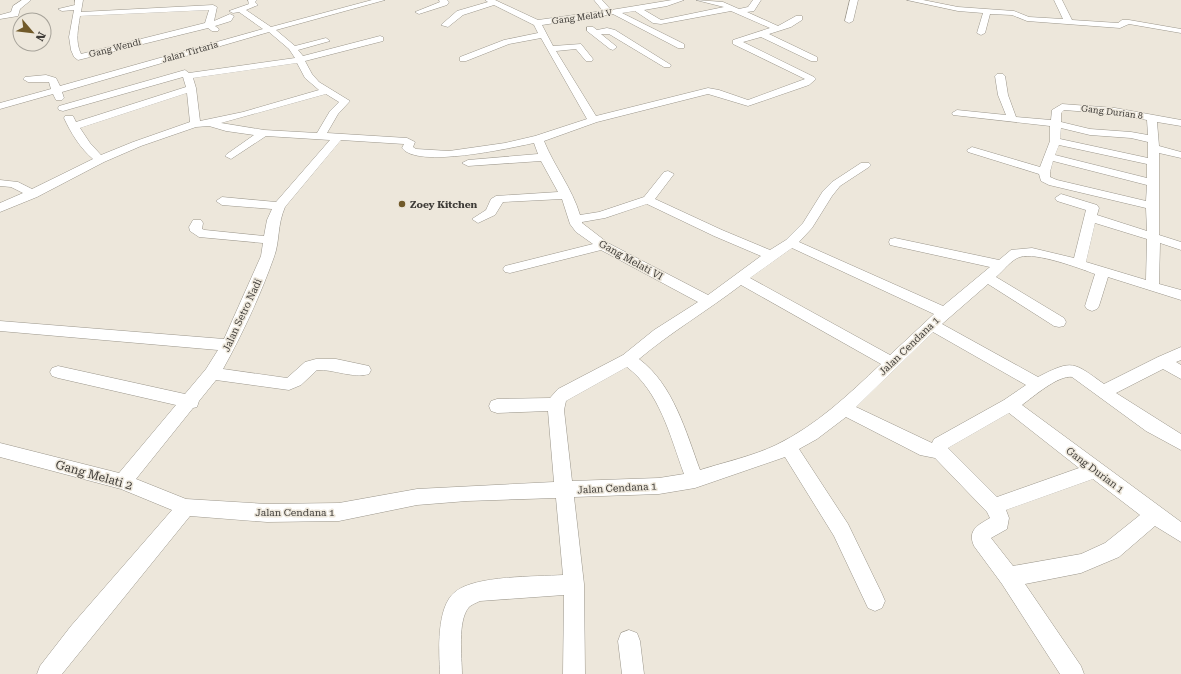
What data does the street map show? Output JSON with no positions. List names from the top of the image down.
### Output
{
  "streets": {
    "street": [
      "Gang Melati V",
      "Gang Wendi",
      "Jalan Tirtaria",
      "Gang Durian 8",
      "Gang Melati VI",
      "Jalan Setro Nadi",
      "Jalan Cendana 1",
      "Gang Durian 1",
      "Gang Melati 2"
    ]
  },
  "crossings": [
    ["Jalan Setro Nadi", "Gang Melati 2"],
    ["Jalan Cendana 1", "Gang Melati 2"]
  ],
  "places": ["Zoey Kitchen"],
  "north": "bottom right"
}
